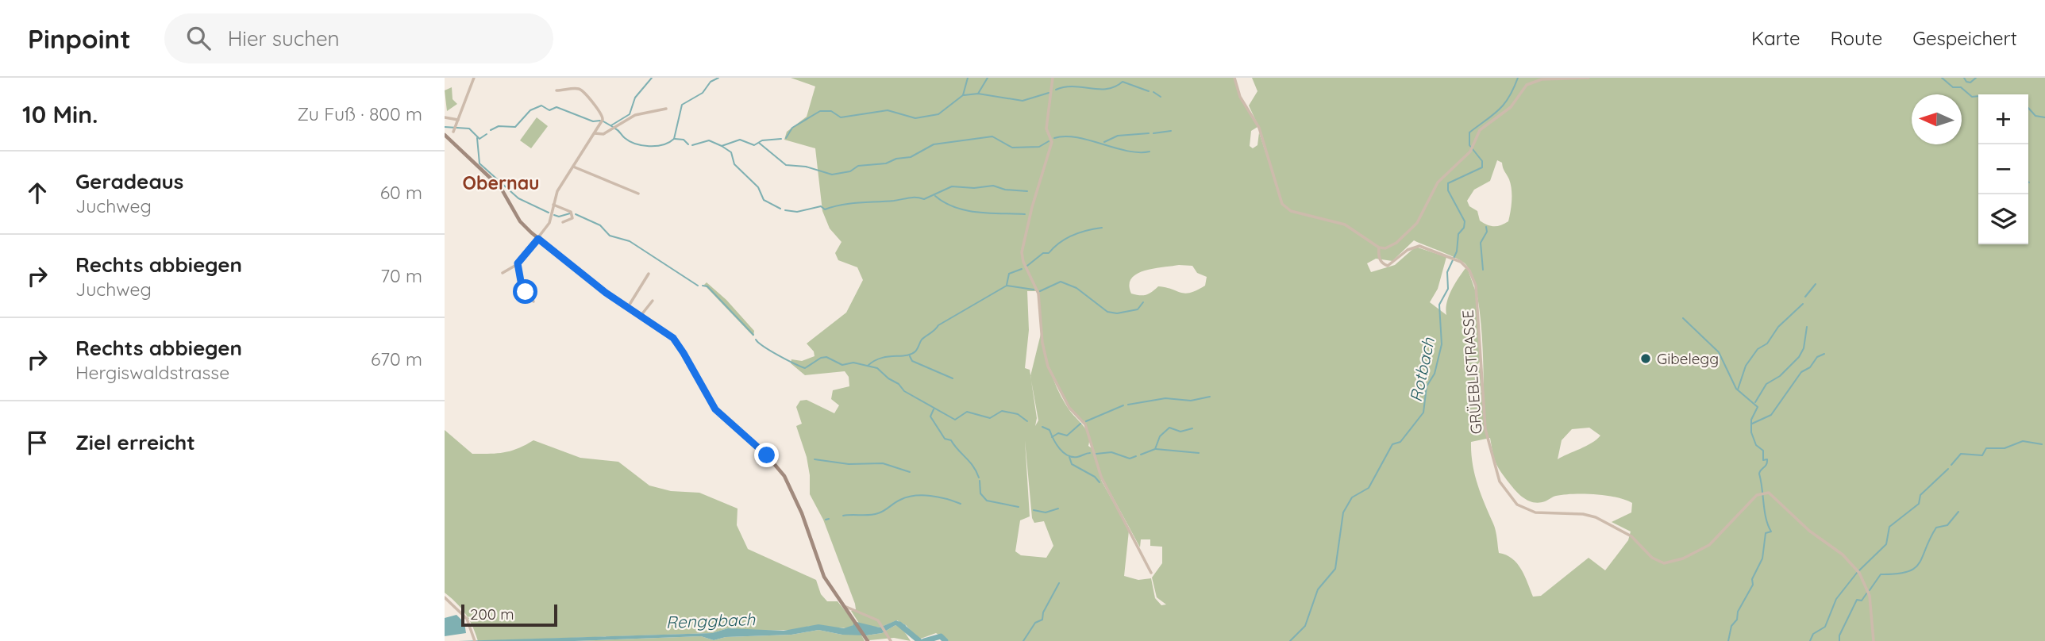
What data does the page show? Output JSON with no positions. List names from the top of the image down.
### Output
{
  "streets": {
    "street": ["GRÜEBLISTRASSE"]
  },
  "districts": ["Obernau"],
  "water": ["Rotbach", "Renggbach"],
  "places": ["Gibelegg"],
  "scale_bar": "200 m",
  "north": "left",
  "page": {
    "header": "Pinpoint",
    "search": "Hier suchen",
    "nav": ["Karte", "Route", "Gespeichert"],
    "heading": ["10 Min.", "Zu Fuß · 800 m"],
    "map_buttons": ["+", "−"],
    "list": [
      ["Geradeaus", "Juchweg", "60 m"],
      ["Rechts abbiegen", "Juchweg", "70 m"],
      ["Rechts abbiegen", "Hergiswaldstrasse", "670 m"],
      "Ziel erreicht"
    ],
    "scale": "200 m"
  }
}
